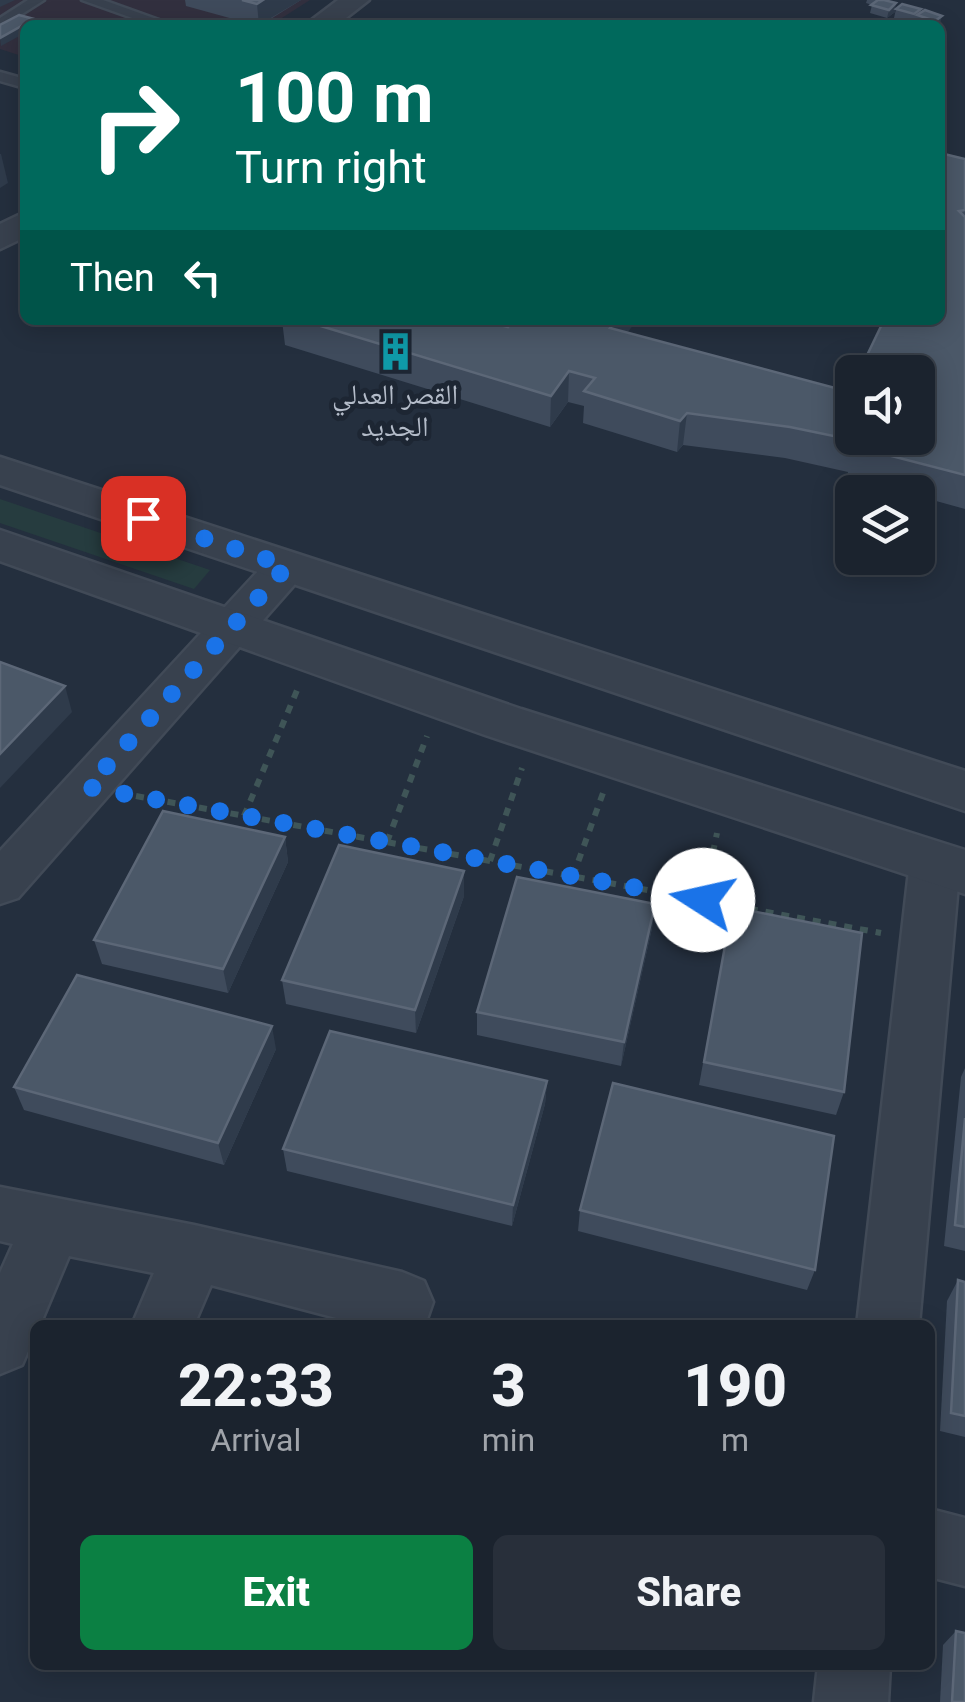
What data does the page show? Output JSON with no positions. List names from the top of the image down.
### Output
{
  "places": {
    "building": ["القصر العدلي الجديد"]
  },
  "page": {
    "turn": ["100 m", "Turn right"],
    "then": "Then",
    "eta": [
      "22:33",
      "Arrival",
      "3",
      "min",
      "190",
      "m"
    ],
    "buttons": ["Exit", "Share"]
  }
}
